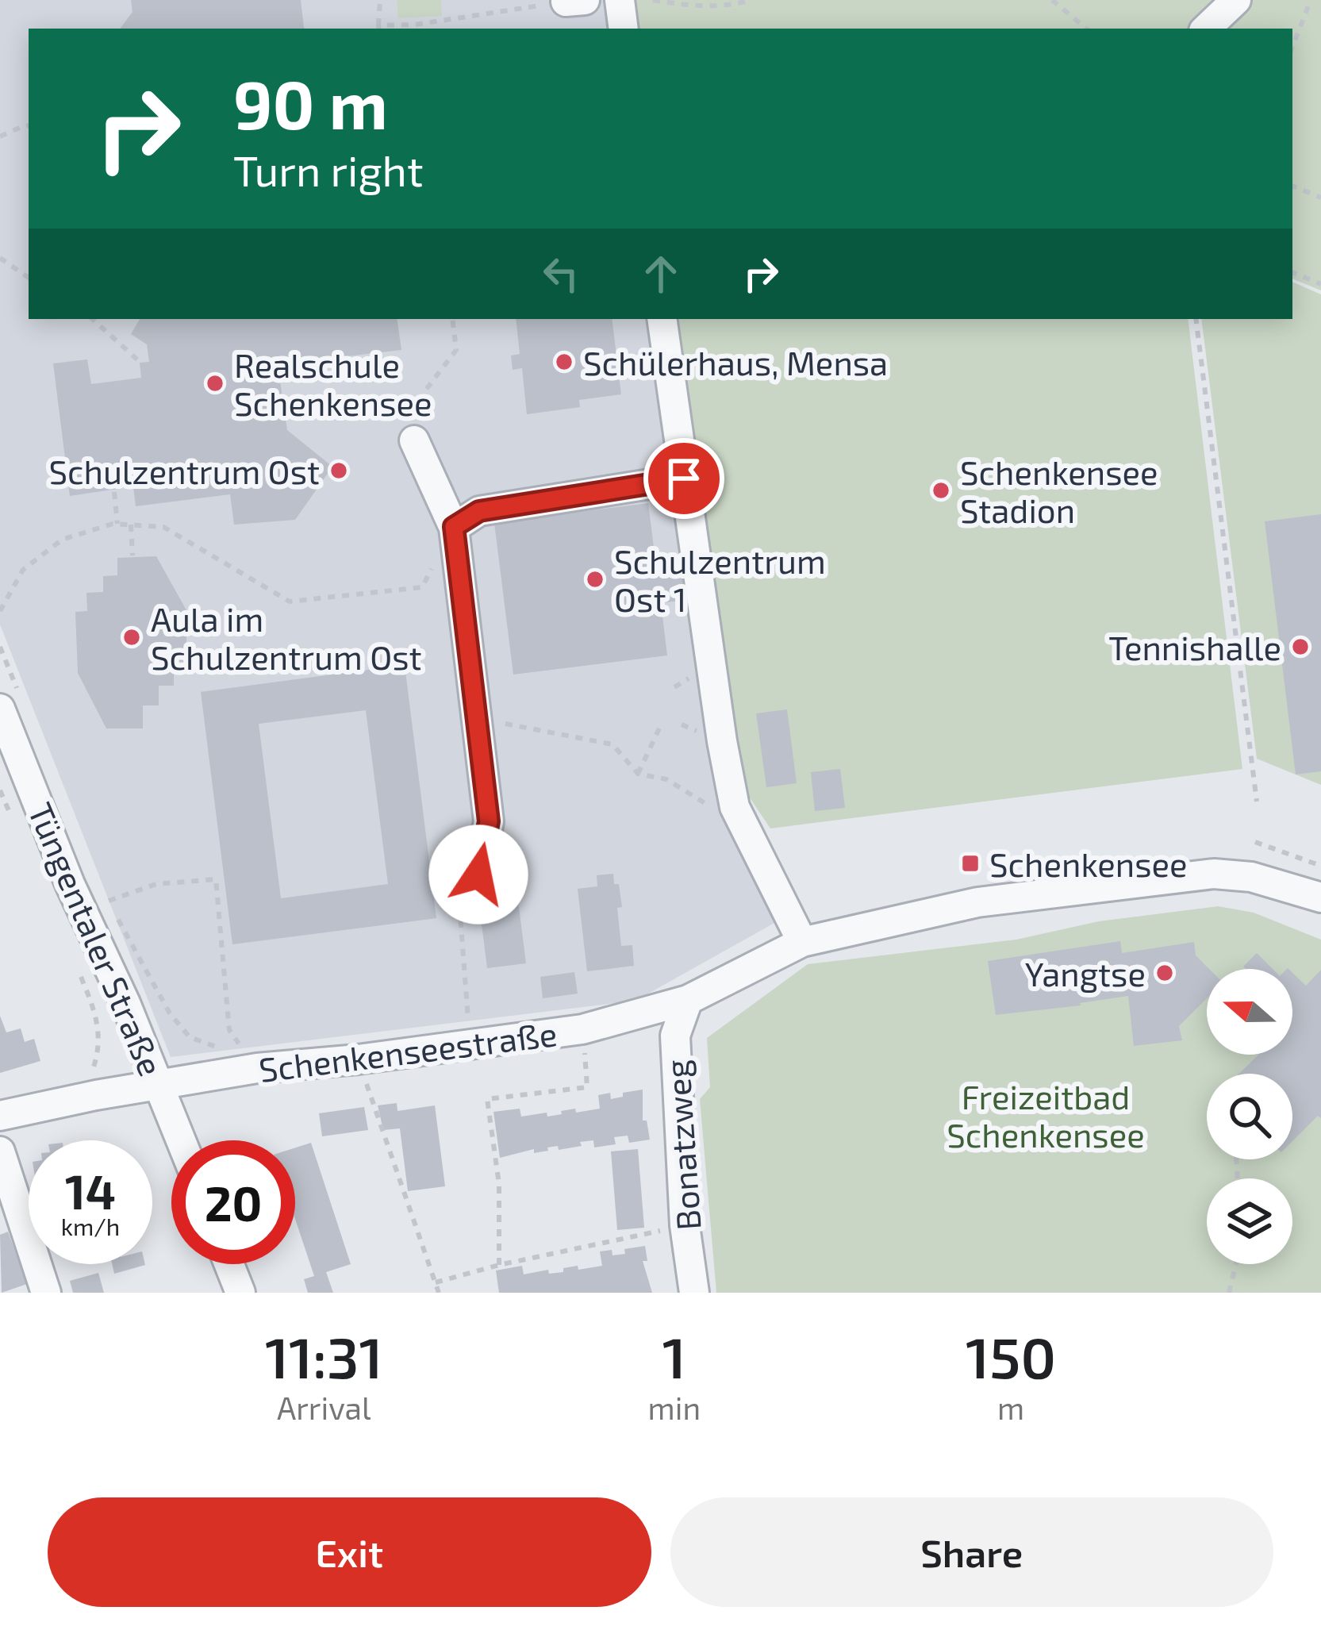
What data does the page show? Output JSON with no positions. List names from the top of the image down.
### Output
{
  "streets": {
    "street": ["Tüngentaler Straße", "Schenkenseestraße", "Bonatzweg"]
  },
  "crossings": [
    ["Tüngentaler Straße", "Schenkenseestraße"],
    ["Schenkenseestraße", "Bonatzweg"]
  ],
  "parks": ["Freizeitbad Schenkensee"],
  "places": {
    "other": [
      "Schülerhaus, Mensa",
      "Realschule Schenkensee",
      "Schulzentrum Ost",
      "Schenkensee Stadion",
      "Schulzentrum Ost 1",
      "Aula im Schulzentrum Ost",
      "Tennishalle",
      "Yangtse"
    ],
    "transit": ["Schenkensee"]
  },
  "north": "left",
  "page": {
    "turn": ["90 m", "Turn right"],
    "speed": "14 km/h",
    "limit": "20",
    "eta": [
      "11:31",
      "Arrival",
      "1",
      "min",
      "150",
      "m"
    ],
    "buttons": ["Exit", "Share"]
  }
}
